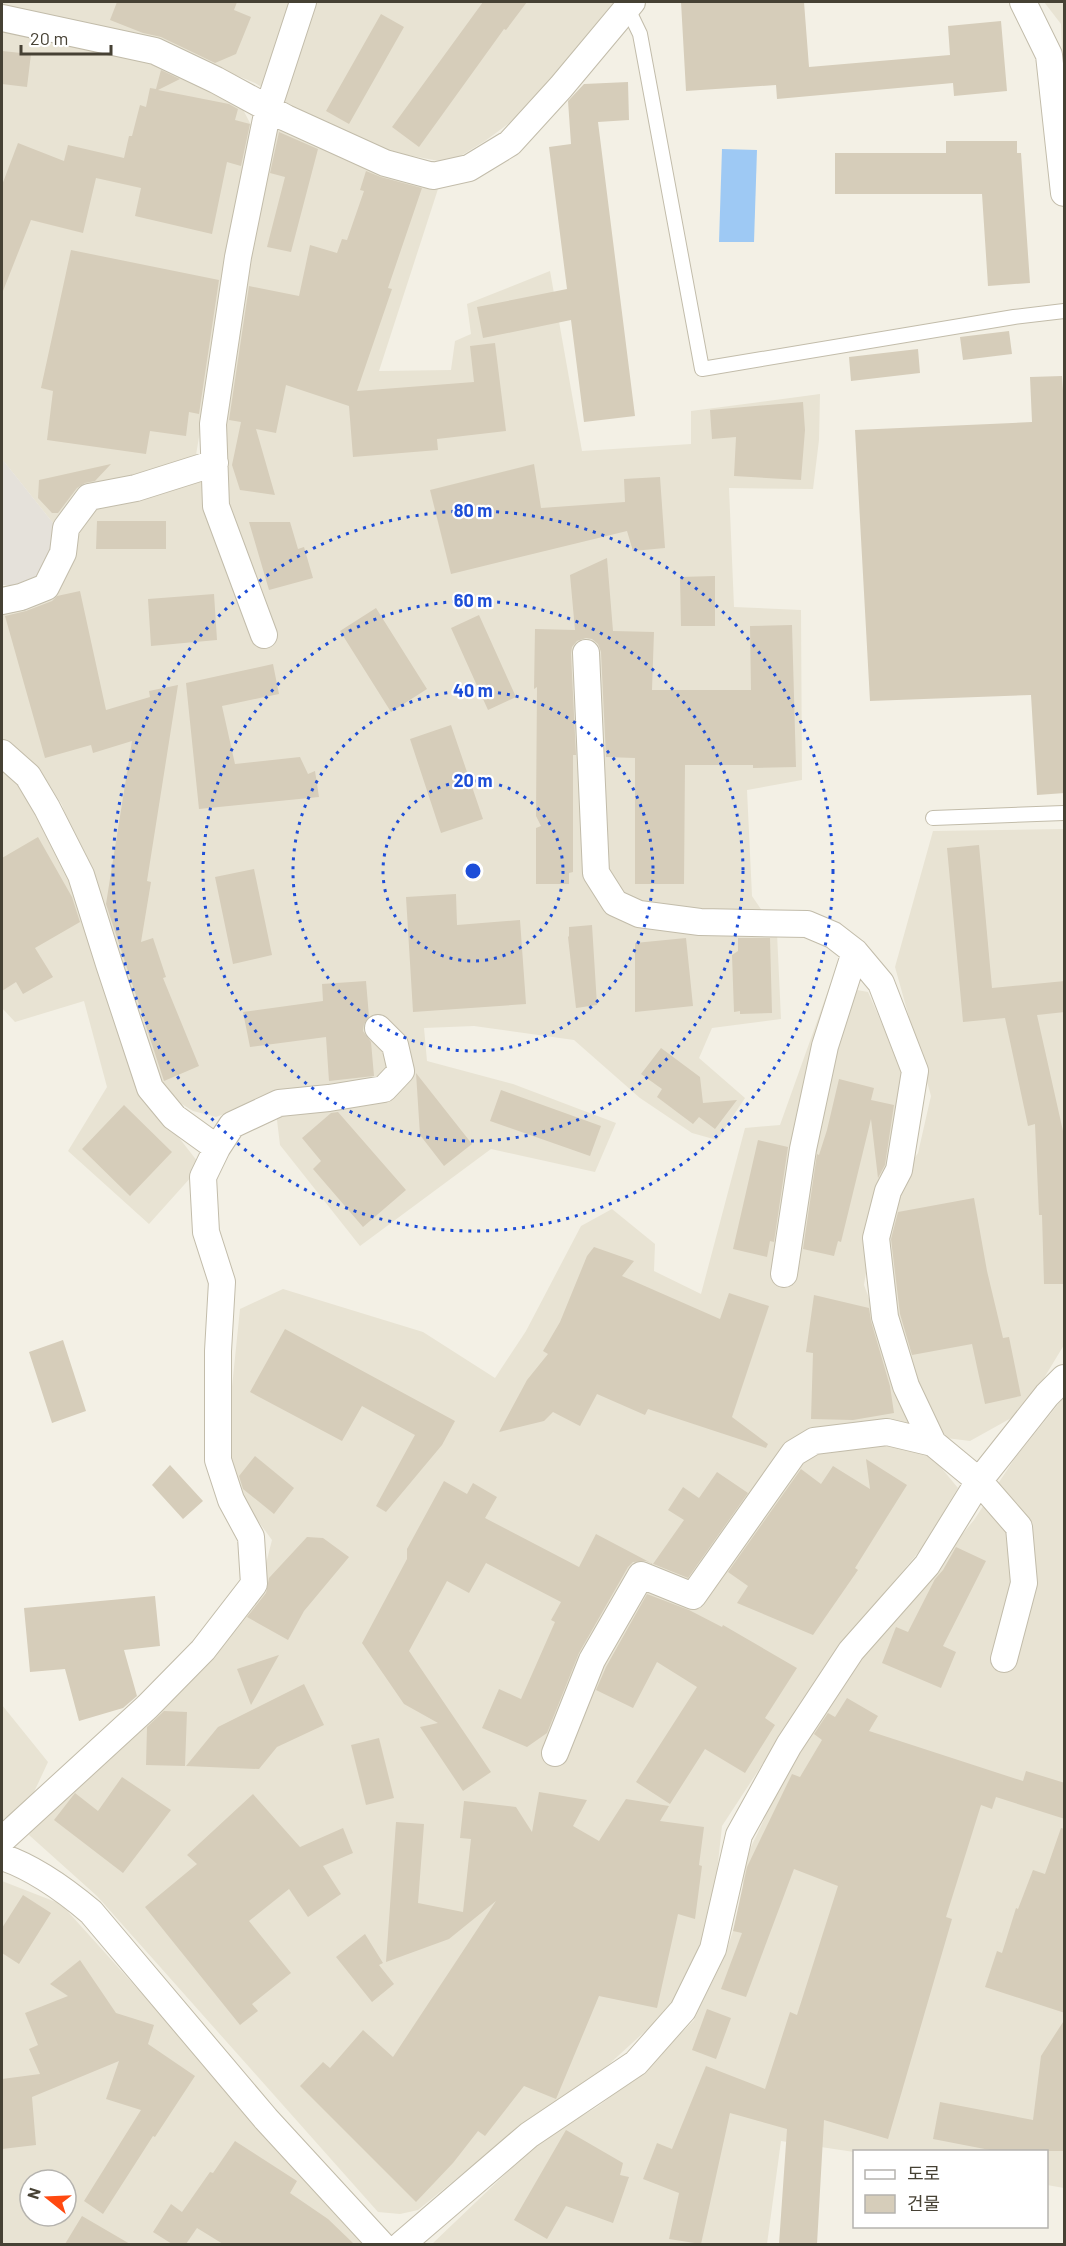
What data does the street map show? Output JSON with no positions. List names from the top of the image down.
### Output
{
  "legend": ["도로", "건물"],
  "scale_bar": "20 m",
  "north": "left",
  "rings": [
    "80 m",
    "60 m",
    "40 m",
    "20 m"
  ]
}
